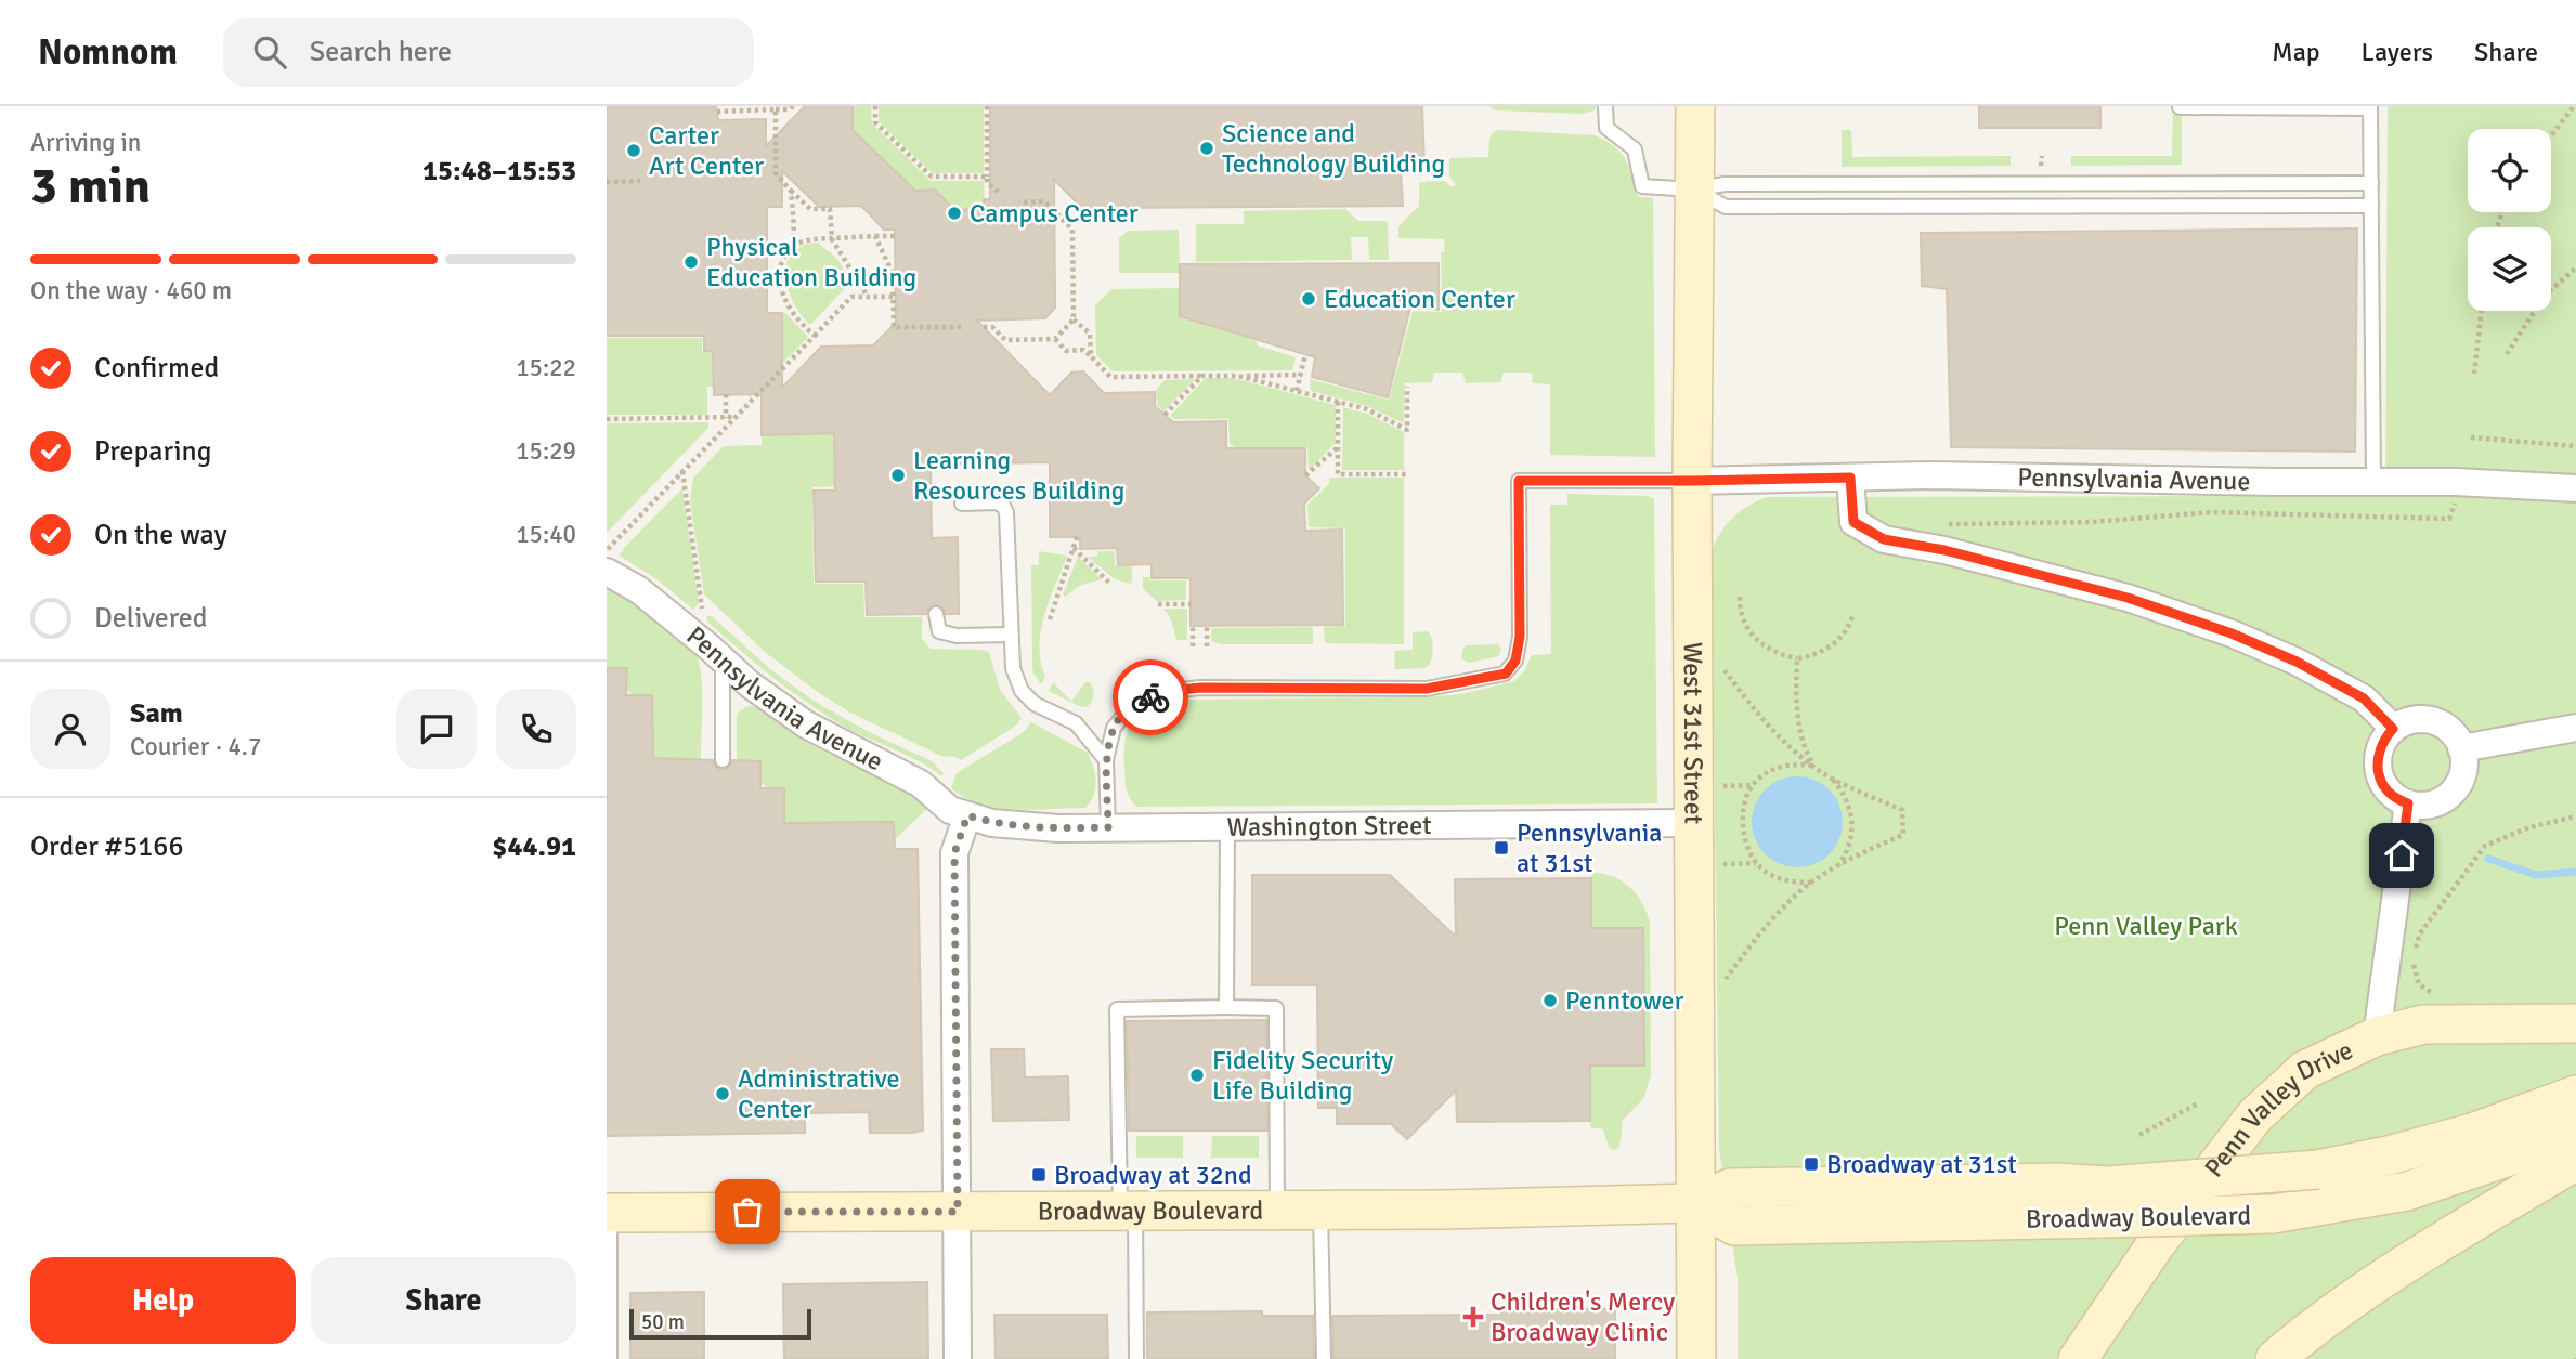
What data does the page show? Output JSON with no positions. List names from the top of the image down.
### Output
{
  "streets": {
    "main road": ["West 31st Street", "Penn Valley Drive", "Broadway Boulevard"],
    "street": ["Pennsylvania Avenue", "Washington Street"]
  },
  "crossings": [
    ["Pennsylvania Avenue", "West 31st Street"],
    ["Pennsylvania Avenue", "Washington Street"],
    ["West 31st Street", "Washington Street"],
    ["West 31st Street", "Broadway Boulevard"]
  ],
  "parks": ["Penn Valley Park"],
  "places": {
    "other": [
      "Science and Technology Building",
      "Carter Art Center",
      "Campus Center",
      "Physical Education Building",
      "Education Center",
      "Learning Resources Building",
      "Penntower",
      "Fidelity Security Life Building",
      "Administrative Center"
    ],
    "transit": ["Pennsylvania at 31st", "Broadway at 31st", "Broadway at 32nd"],
    "health": ["Children's Mercy Broadway Clinic"]
  },
  "scale_bar": "50 m",
  "page": {
    "header": "Nomnom",
    "search": "Search here",
    "nav": ["Map", "Layers", "Share"],
    "heading": ["3 min", "Arriving in", "15:48–15:53"],
    "panel": [
      "Sam",
      "Courier · 4.7",
      "Order #5166",
      "$44.91"
    ],
    "bar": "On the way · 460 m",
    "list": [
      ["Confirmed", "15:22"],
      ["Preparing", "15:29"],
      ["On the way", "15:40"],
      "Delivered"
    ],
    "buttons": ["Help", "Share"],
    "scale": "50 m"
  }
}
